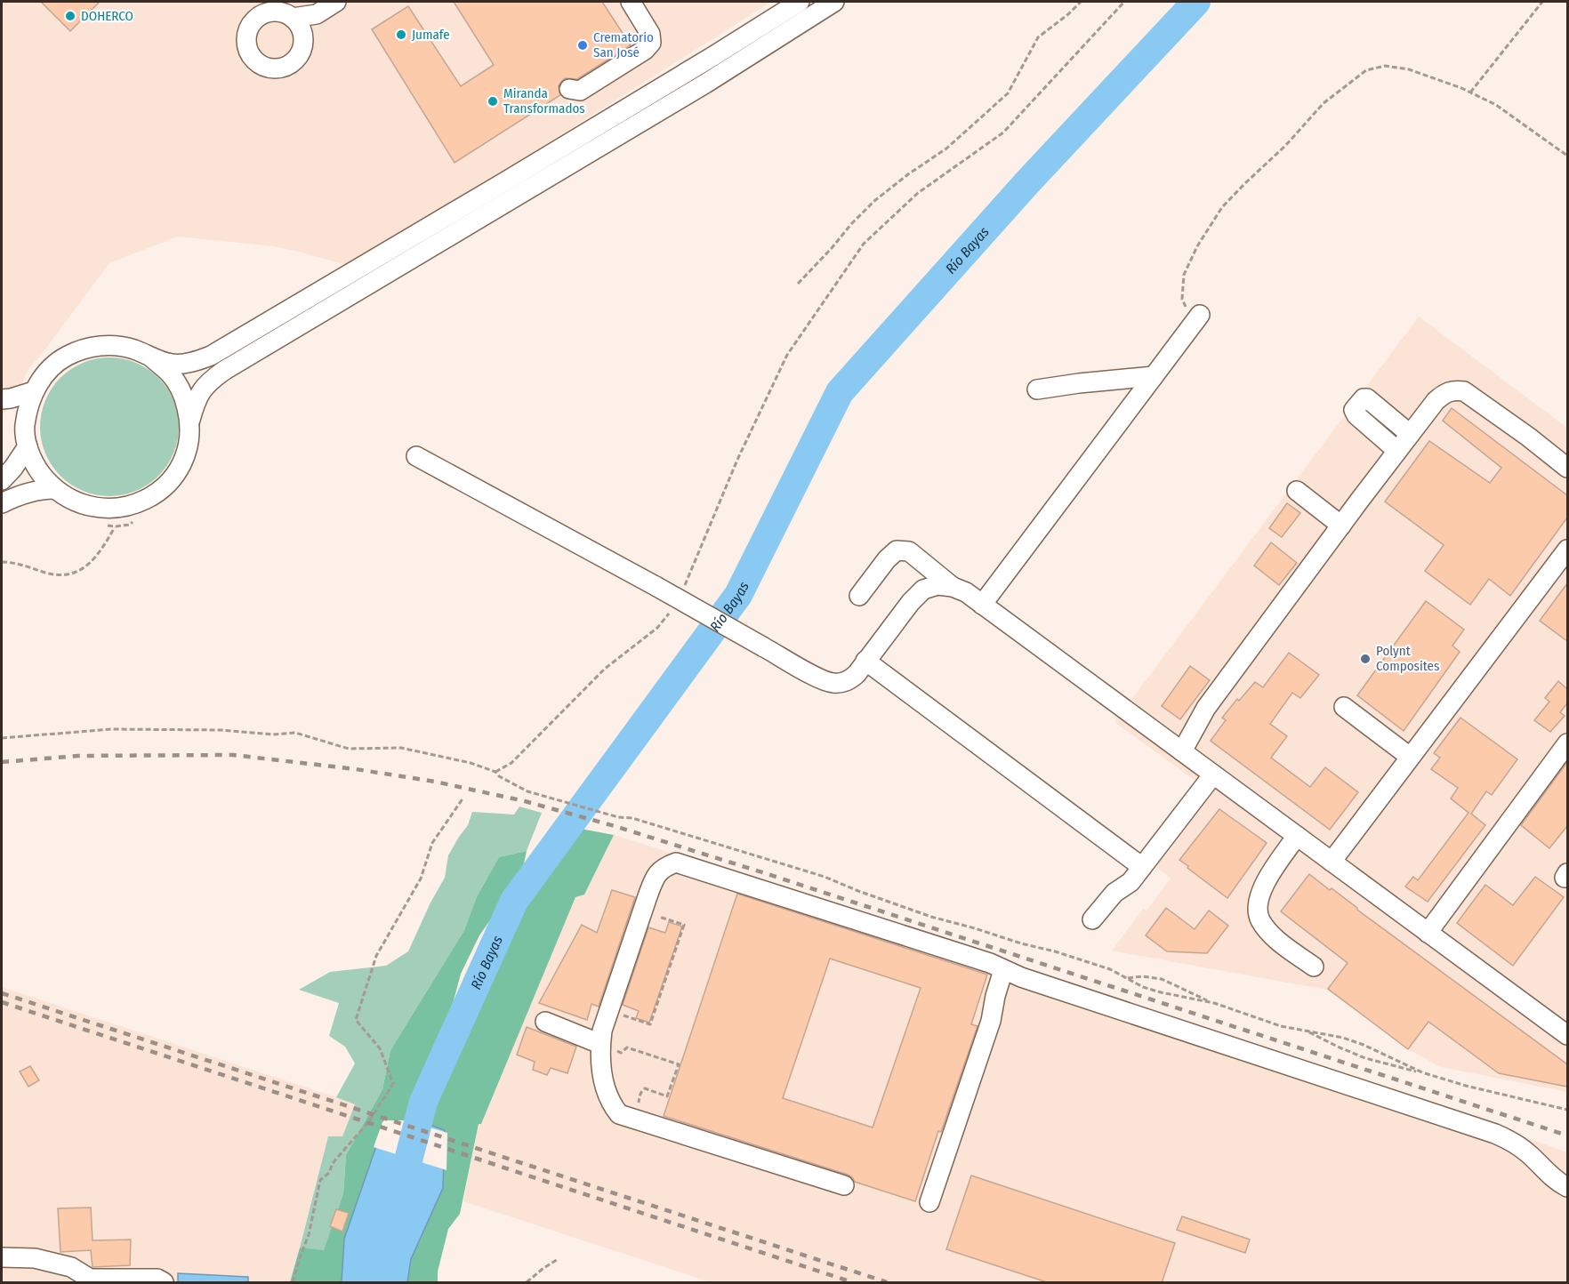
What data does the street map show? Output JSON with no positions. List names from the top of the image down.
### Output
{
  "water": ["Río Bayas"],
  "places": [
    "DOHERCO",
    "Jumafe",
    "Crematorio San José",
    "Miranda Transformados",
    "Polynt Composites"
  ]
}
